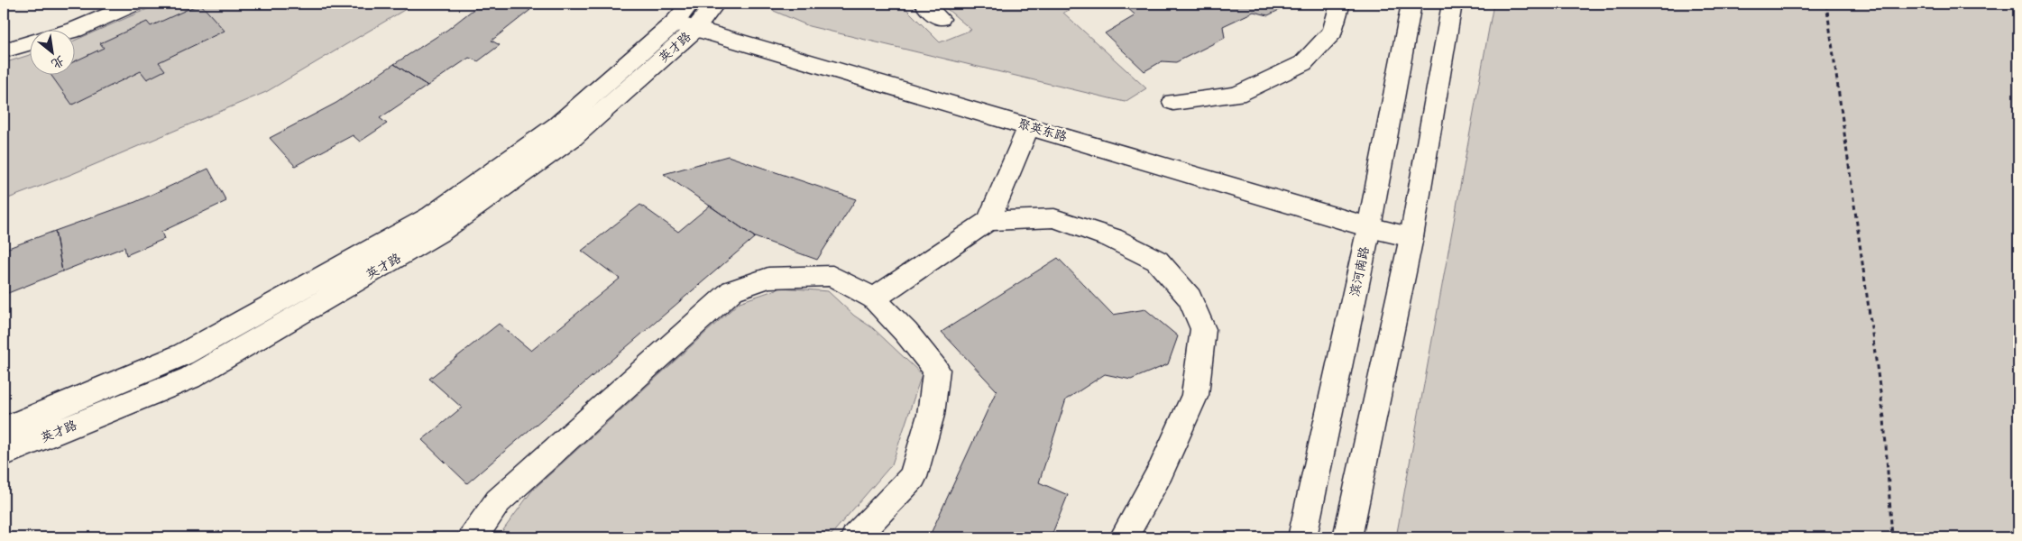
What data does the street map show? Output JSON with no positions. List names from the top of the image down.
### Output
{
  "streets": {
    "main road": ["英才路", "聚英东路", "滨河南路"]
  },
  "crossings": [
    ["英才路", "聚英东路"],
    ["聚英东路", "滨河南路"]
  ],
  "north": "bottom right"
}
